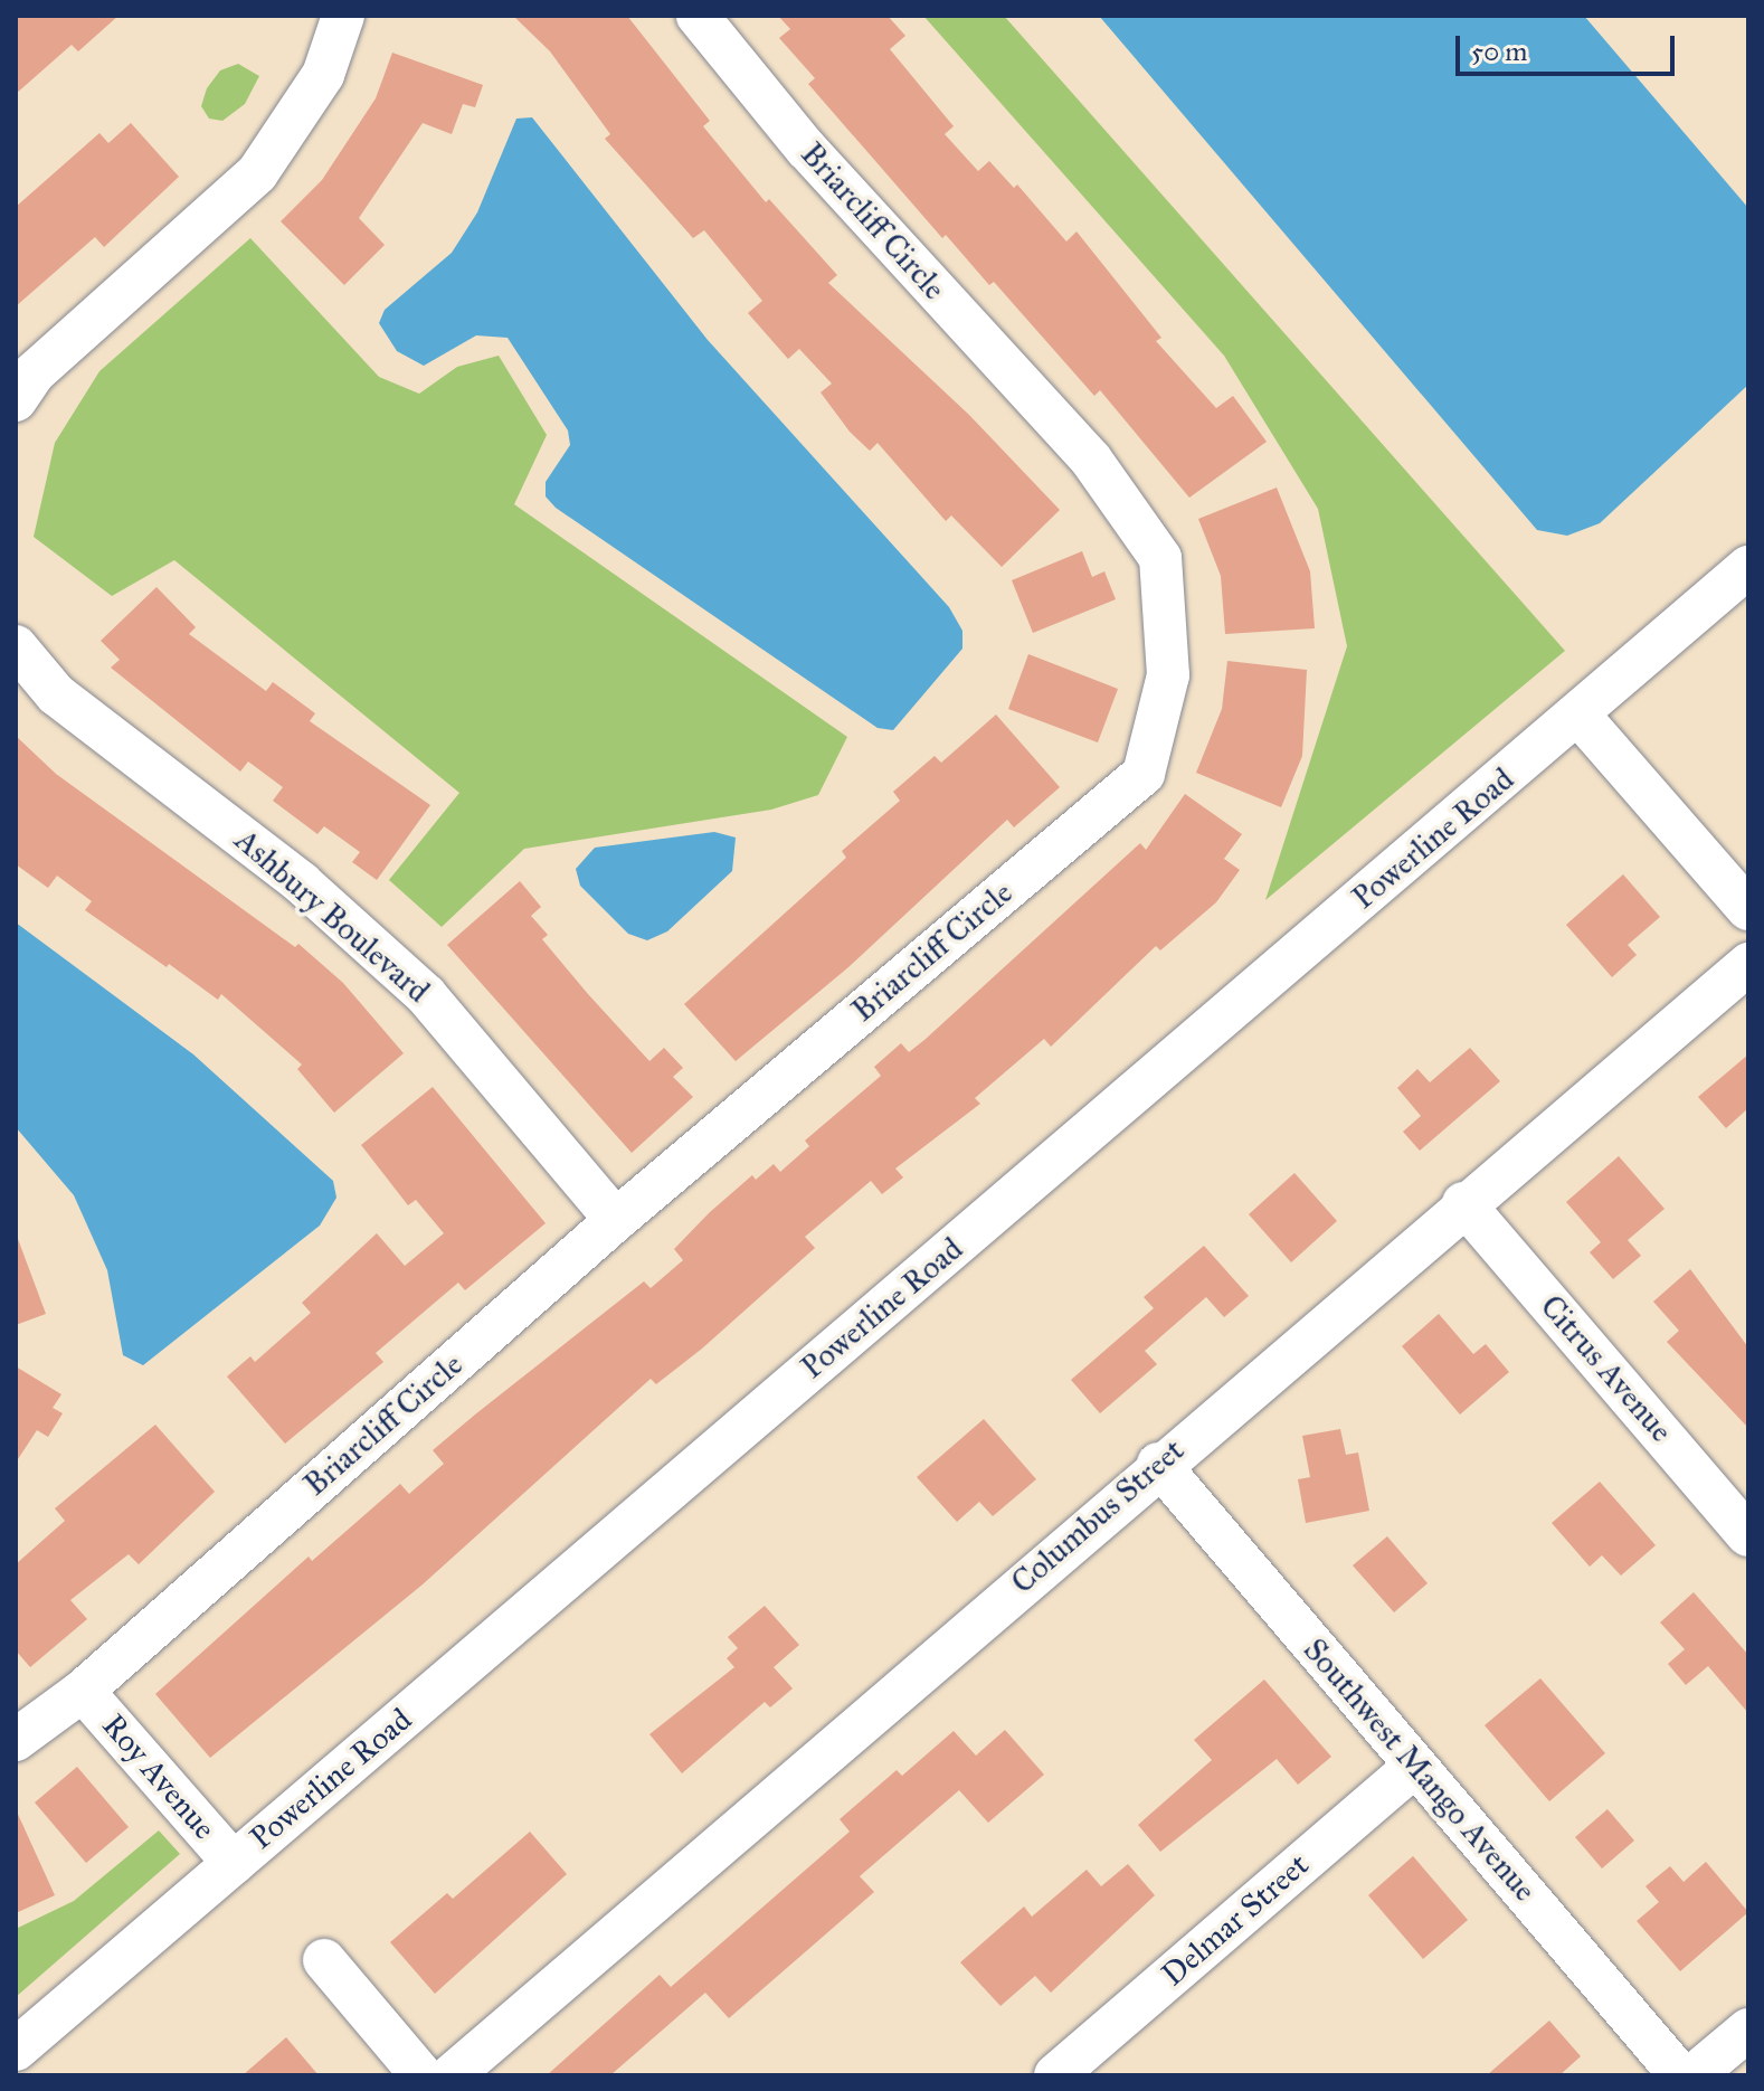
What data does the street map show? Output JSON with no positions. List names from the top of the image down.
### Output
{
  "streets": {
    "street": [
      "Briarcliff Circle",
      "Powerline Road",
      "Ashbury Boulevard",
      "Citrus Avenue",
      "Columbus Street",
      "Southwest Mango Avenue",
      "Roy Avenue",
      "Delmar Street"
    ]
  },
  "crossings": [
    ["Briarcliff Circle", "Ashbury Boulevard"],
    ["Briarcliff Circle", "Roy Avenue"],
    ["Powerline Road", "Roy Avenue"],
    ["Citrus Avenue", "Columbus Street"],
    ["Columbus Street", "Southwest Mango Avenue"],
    ["Southwest Mango Avenue", "Delmar Street"]
  ],
  "scale_bar": "50 m"
}
